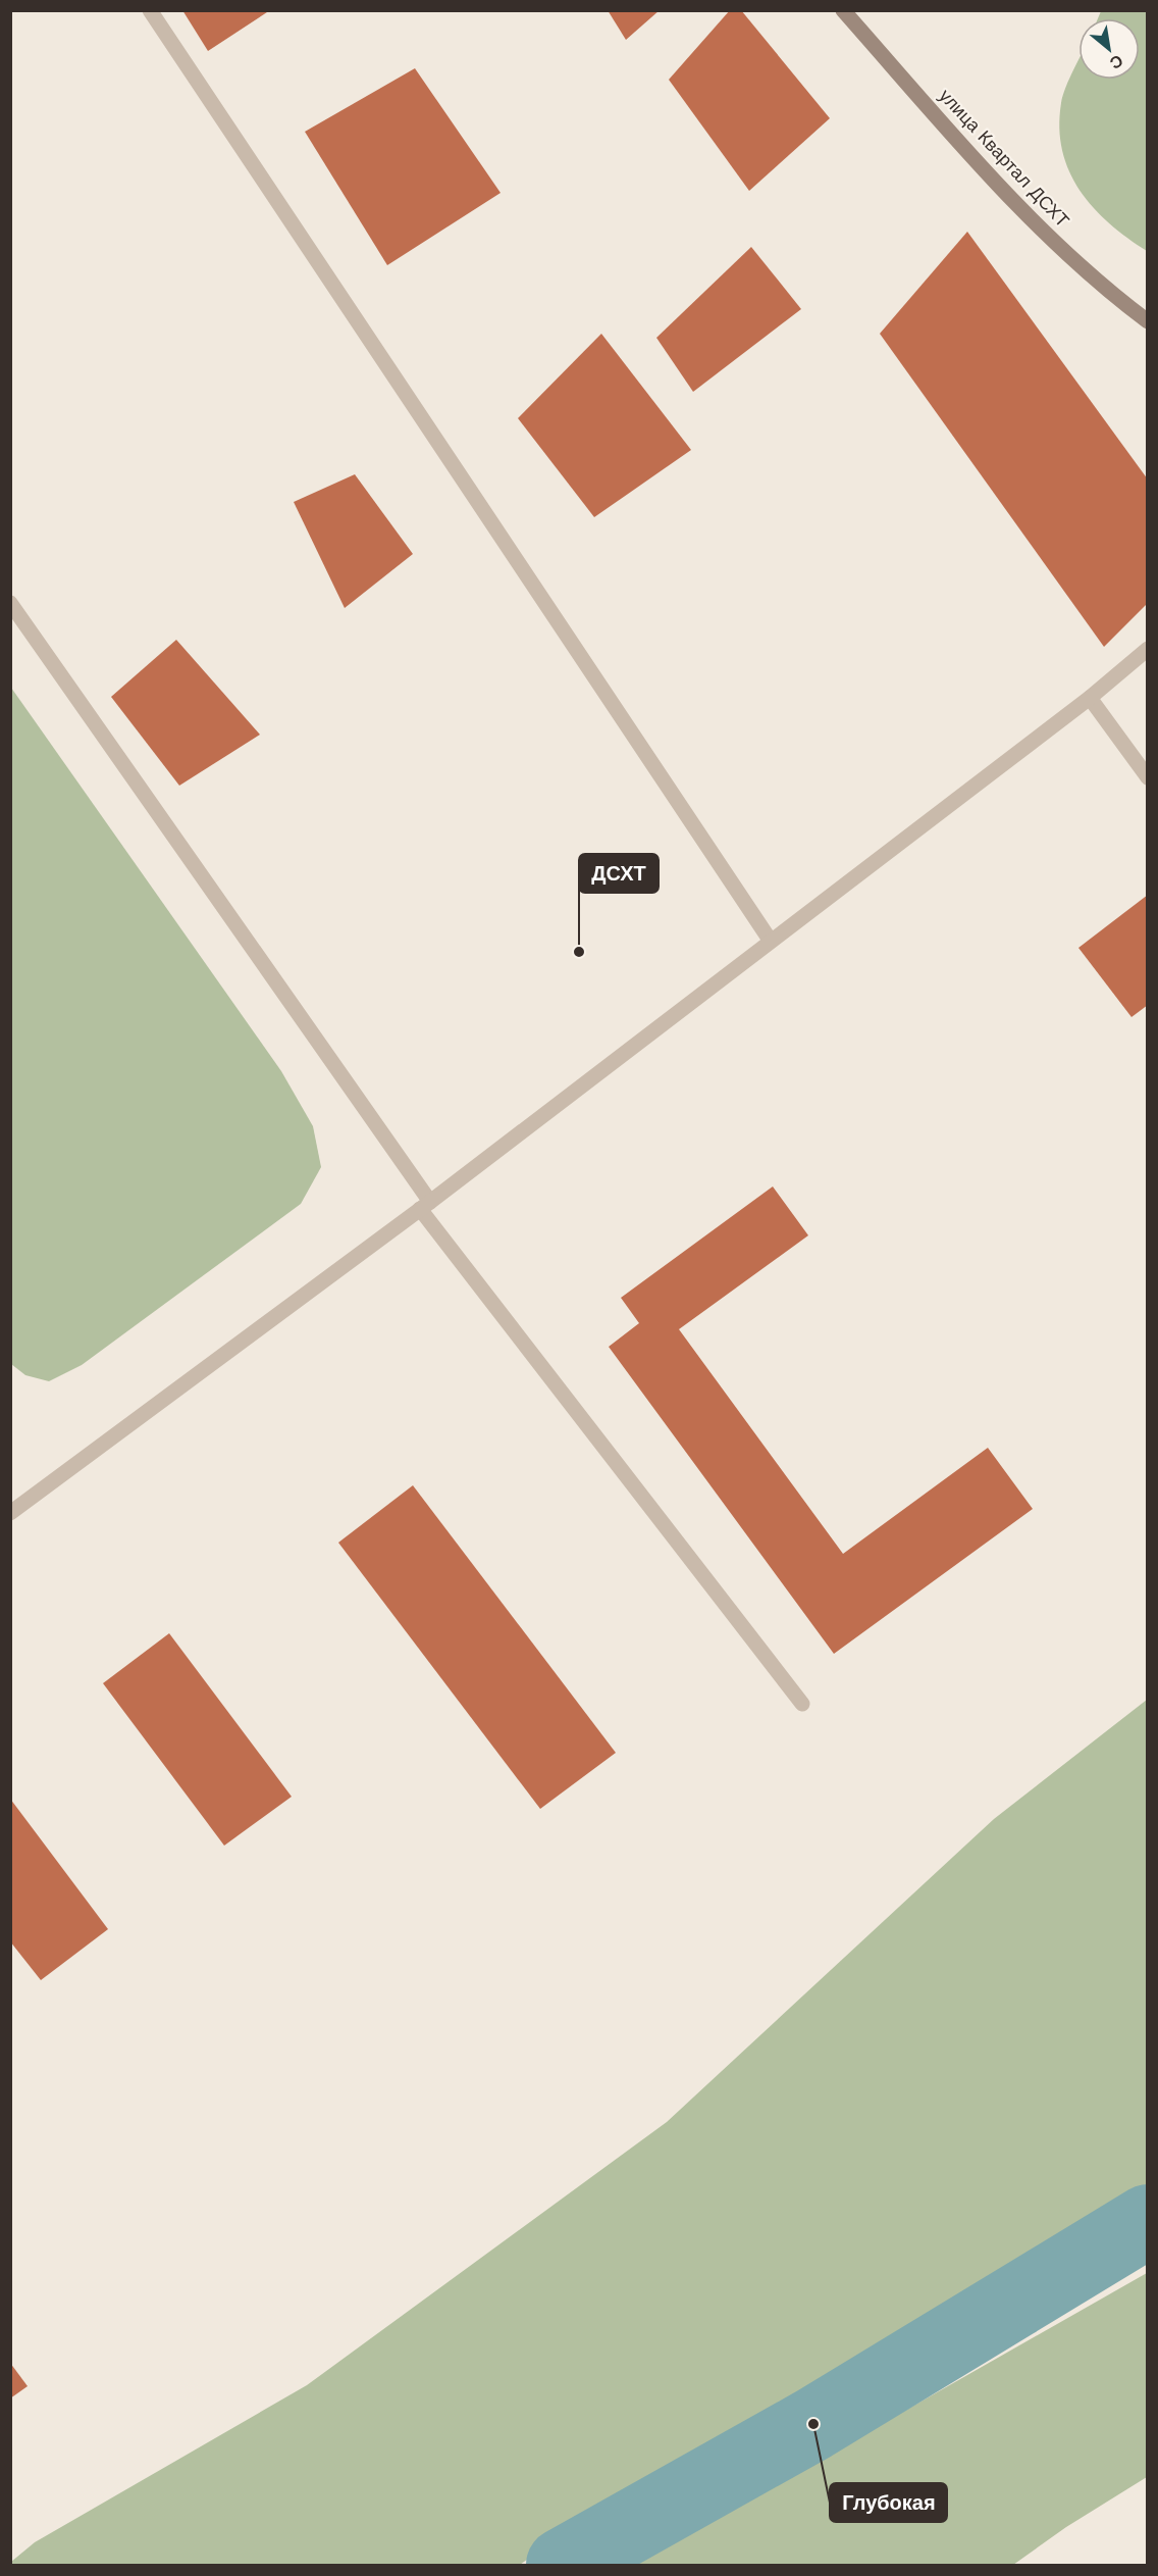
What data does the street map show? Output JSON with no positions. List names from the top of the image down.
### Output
{
  "streets": {
    "street": ["улица Квартал ДСХТ"]
  },
  "places": ["ДСХТ", "Глубокая"],
  "north": "bottom right"
}
